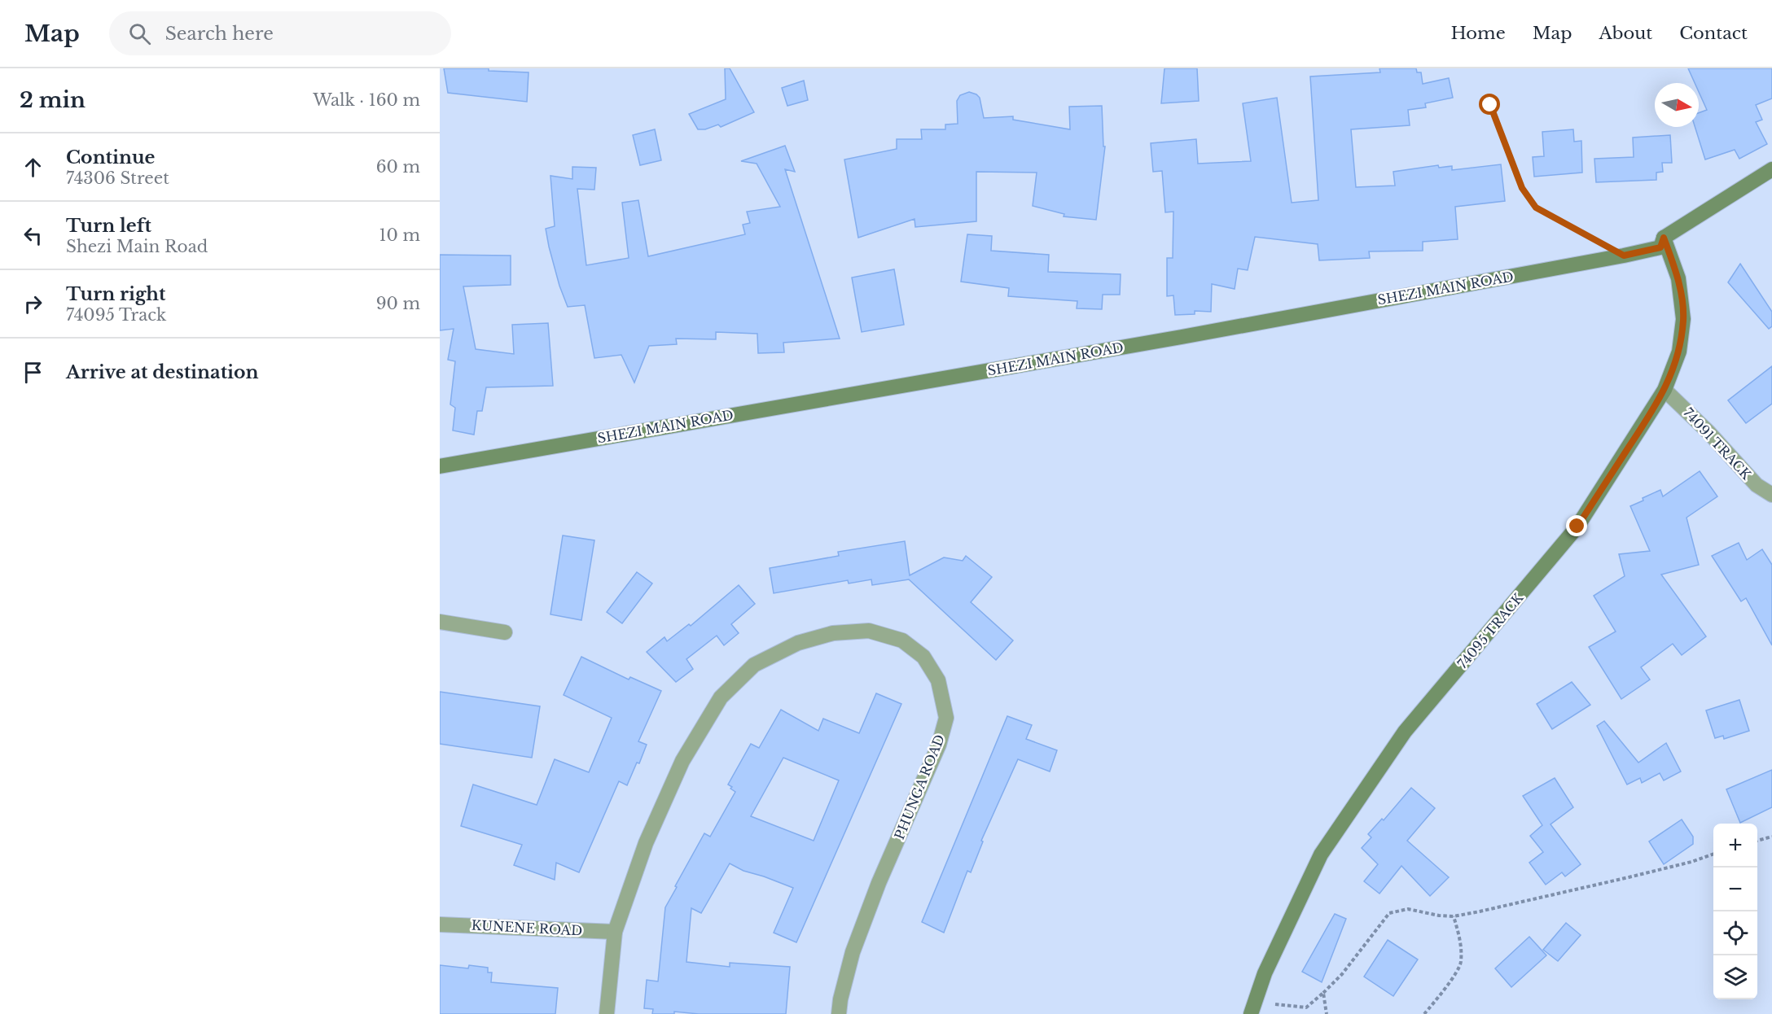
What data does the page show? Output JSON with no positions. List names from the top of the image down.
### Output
{
  "streets": {
    "street": [
      "SHEZI MAIN ROAD",
      "74091 TRACK",
      "74095 TRACK",
      "PHUNGA ROAD",
      "KUNENE ROAD"
    ]
  },
  "crossings": [
    ["SHEZI MAIN ROAD", "74095 TRACK"],
    ["74091 TRACK", "74095 TRACK"],
    ["PHUNGA ROAD", "KUNENE ROAD"]
  ],
  "north": "right",
  "page": {
    "header": "Map",
    "search": "Search here",
    "nav": [
      "Home",
      "Map",
      "About",
      "Contact"
    ],
    "heading": ["2 min", "Walk · 160 m"],
    "list": [
      ["Continue", "74306 Street", "60 m"],
      ["Turn left", "Shezi Main Road", "10 m"],
      ["Turn right", "74095 Track", "90 m"],
      "Arrive at destination"
    ],
    "map_buttons": ["+", "−"]
  }
}
